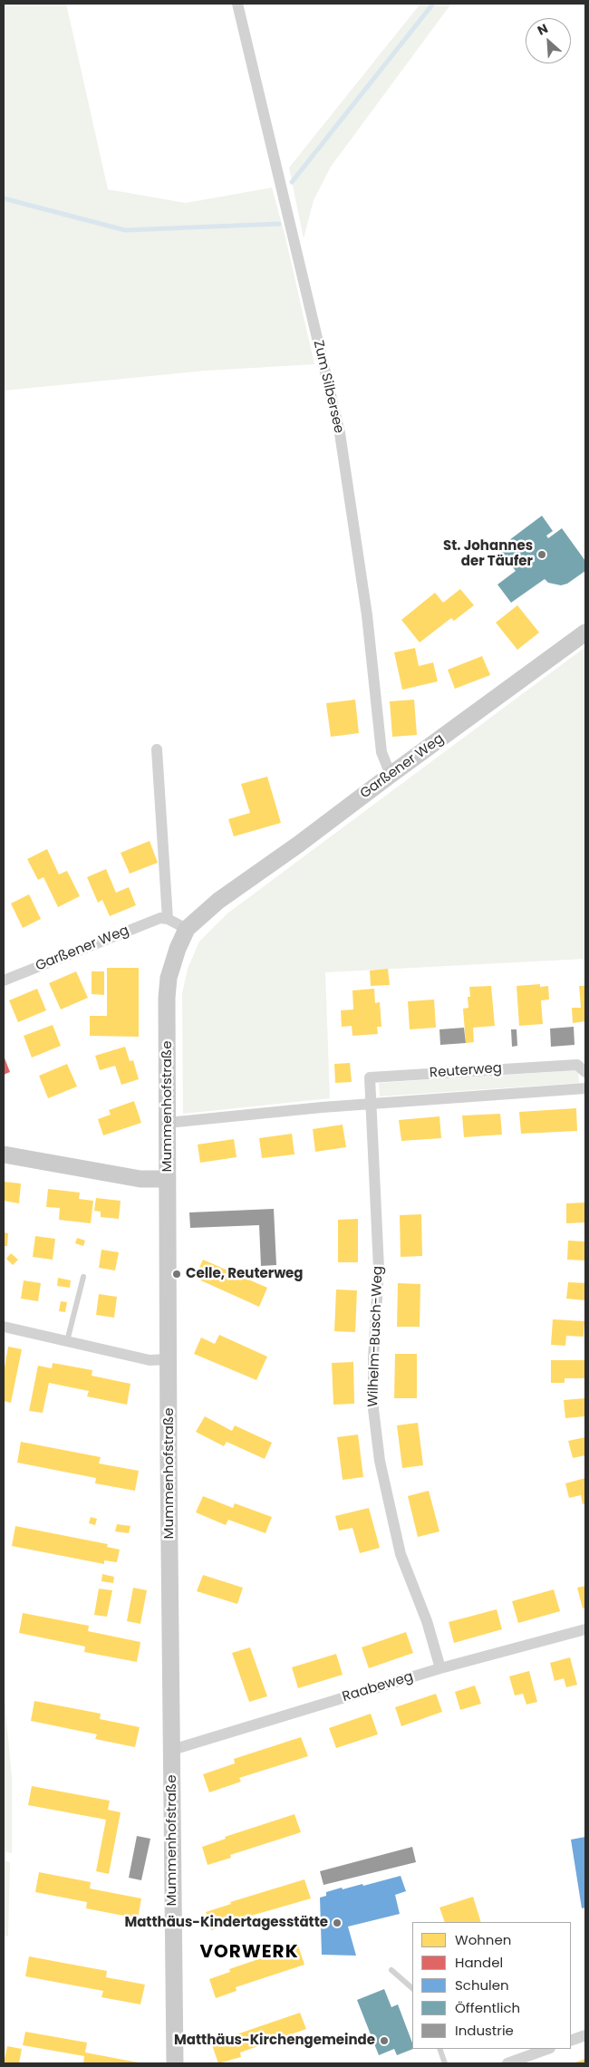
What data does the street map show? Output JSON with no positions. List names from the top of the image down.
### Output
{
  "streets": {
    "street": [
      "Zum Silbersee",
      "Garßener Weg",
      "Reuterweg",
      "Mummenhofstraße",
      "Wilhelm-Busch-Weg",
      "Raabeweg"
    ]
  },
  "crossings": [
    ["Zum Silbersee", "Garßener Weg"],
    ["Garßener Weg", "Mummenhofstraße"],
    ["Reuterweg", "Mummenhofstraße"],
    ["Reuterweg", "Wilhelm-Busch-Weg"],
    ["Mummenhofstraße", "Raabeweg"],
    ["Wilhelm-Busch-Weg", "Raabeweg"]
  ],
  "districts": ["VORWERK"],
  "places": [
    "St. Johannes der Täufer",
    "Celle, Reuterweg",
    "Matthäus-Kindertagesstätte",
    "Matthäus-Kirchengemeinde"
  ],
  "legend": [
    "Wohnen",
    "Handel",
    "Schulen",
    "Öffentlich",
    "Industrie"
  ],
  "north": "top left"
}
